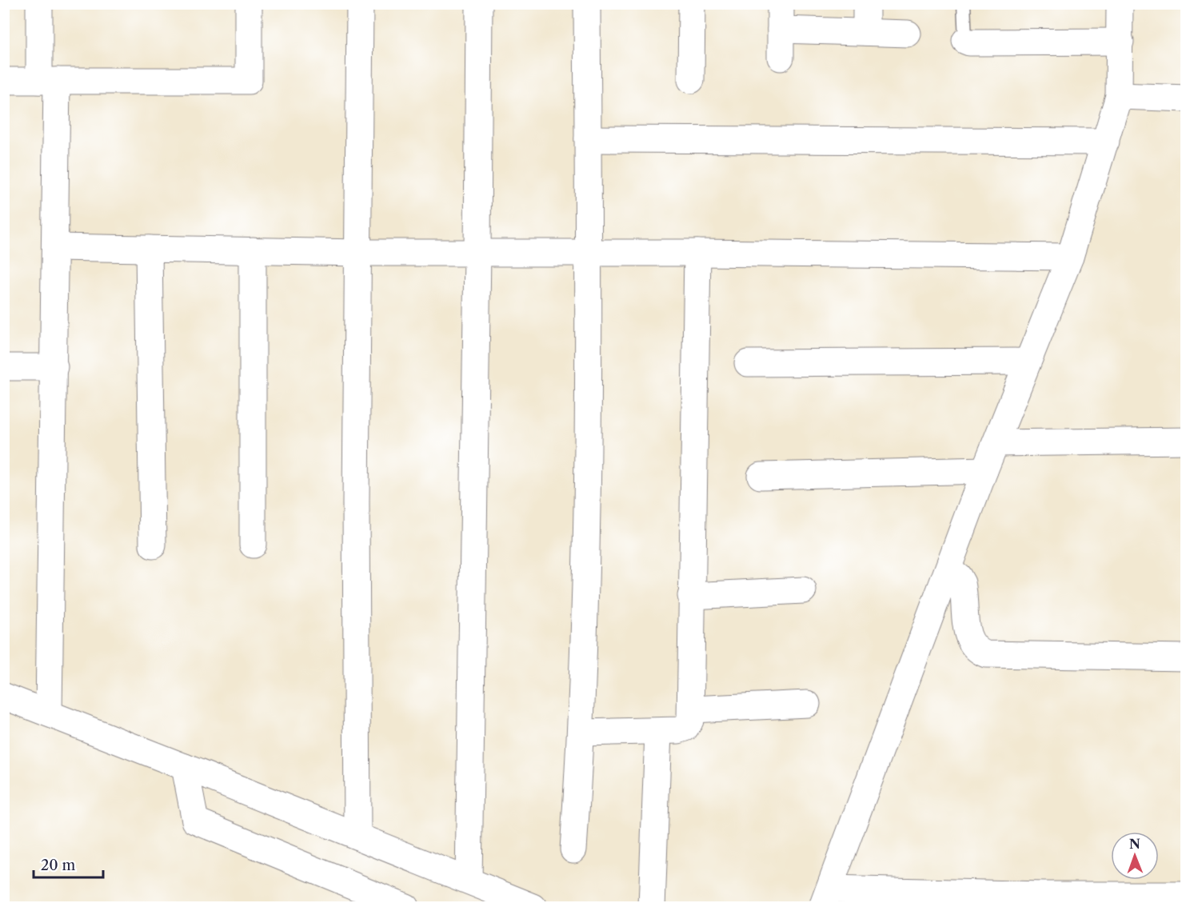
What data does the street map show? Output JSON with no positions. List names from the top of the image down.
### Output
{
  "scale_bar": "20 m",
  "north": "top"
}
